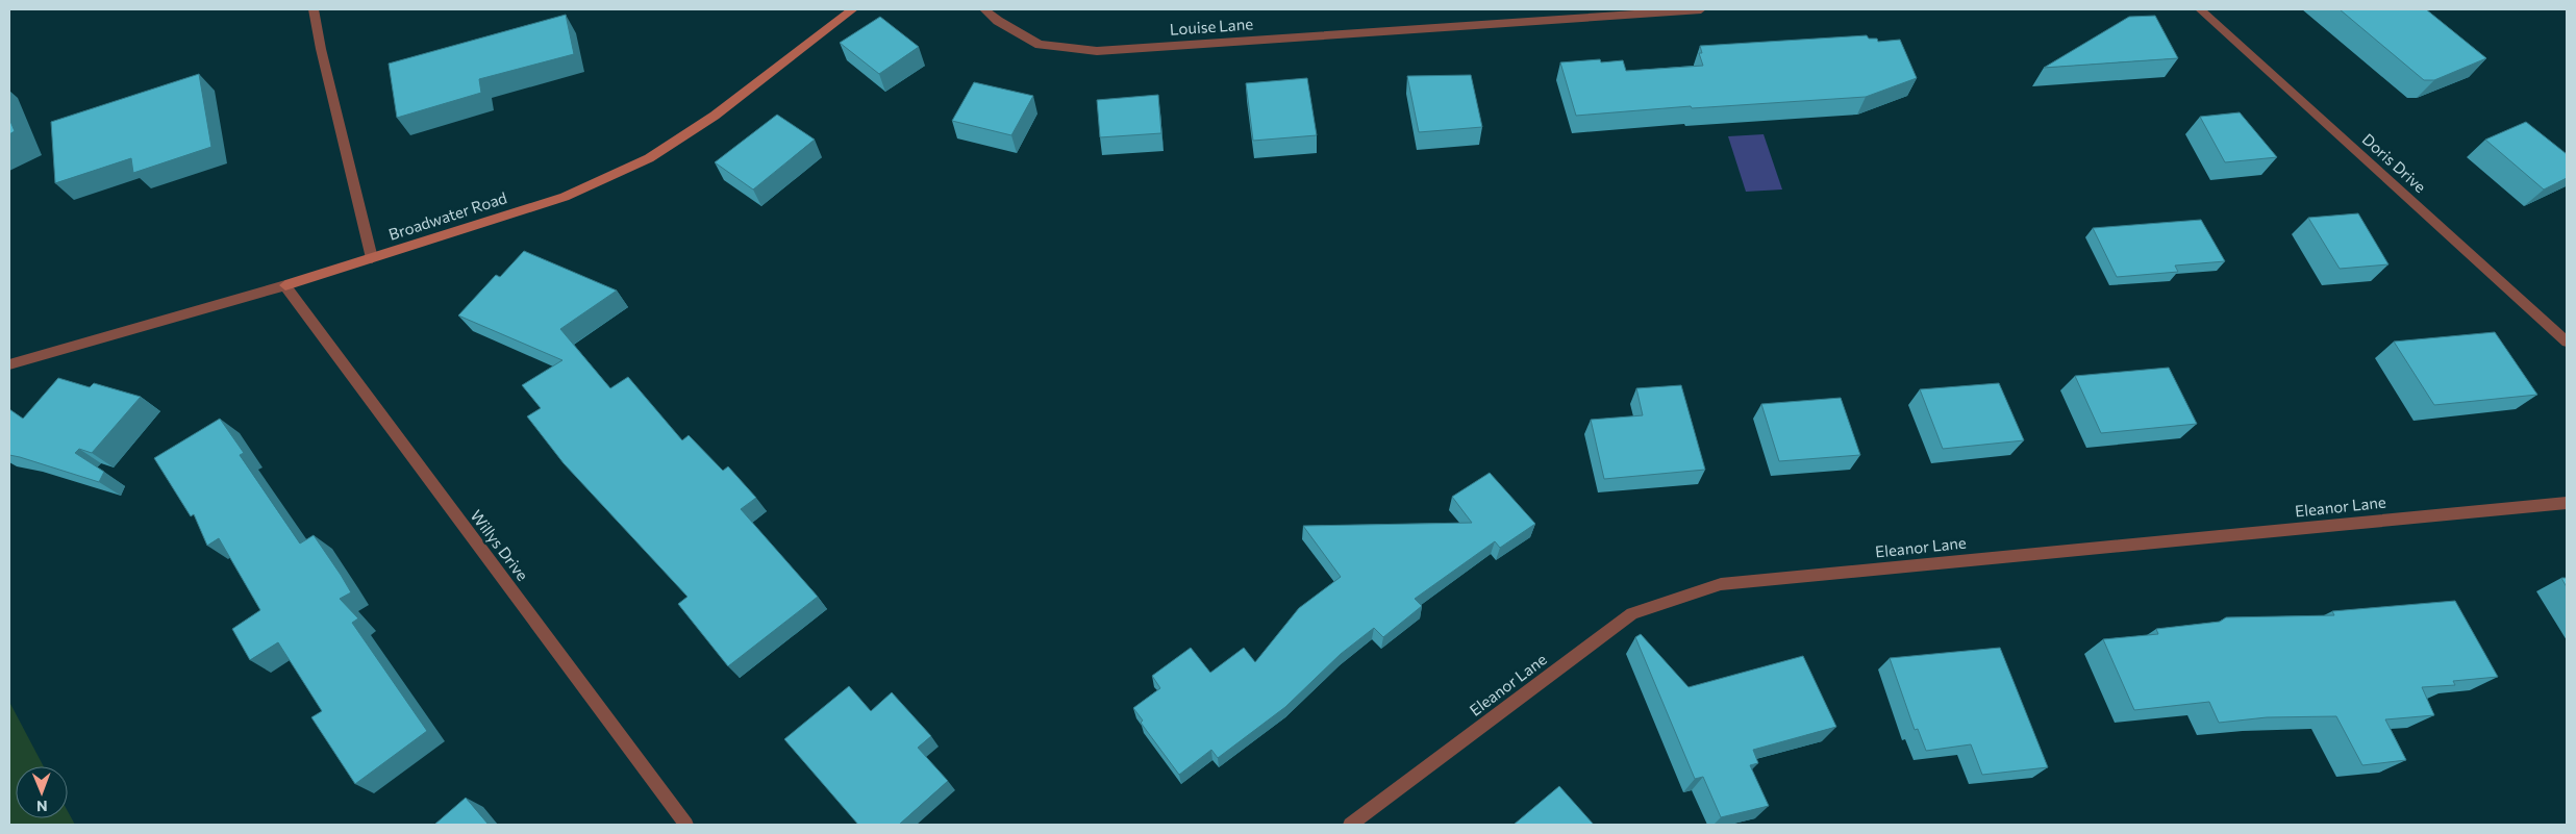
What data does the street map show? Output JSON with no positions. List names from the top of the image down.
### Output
{
  "streets": {
    "street": [
      "Louise Lane",
      "Doris Drive",
      "Broadwater Road",
      "Eleanor Lane",
      "Willys Drive"
    ]
  },
  "crossings": [
    ["Broadwater Road", "Willys Drive"]
  ],
  "north": "bottom"
}
